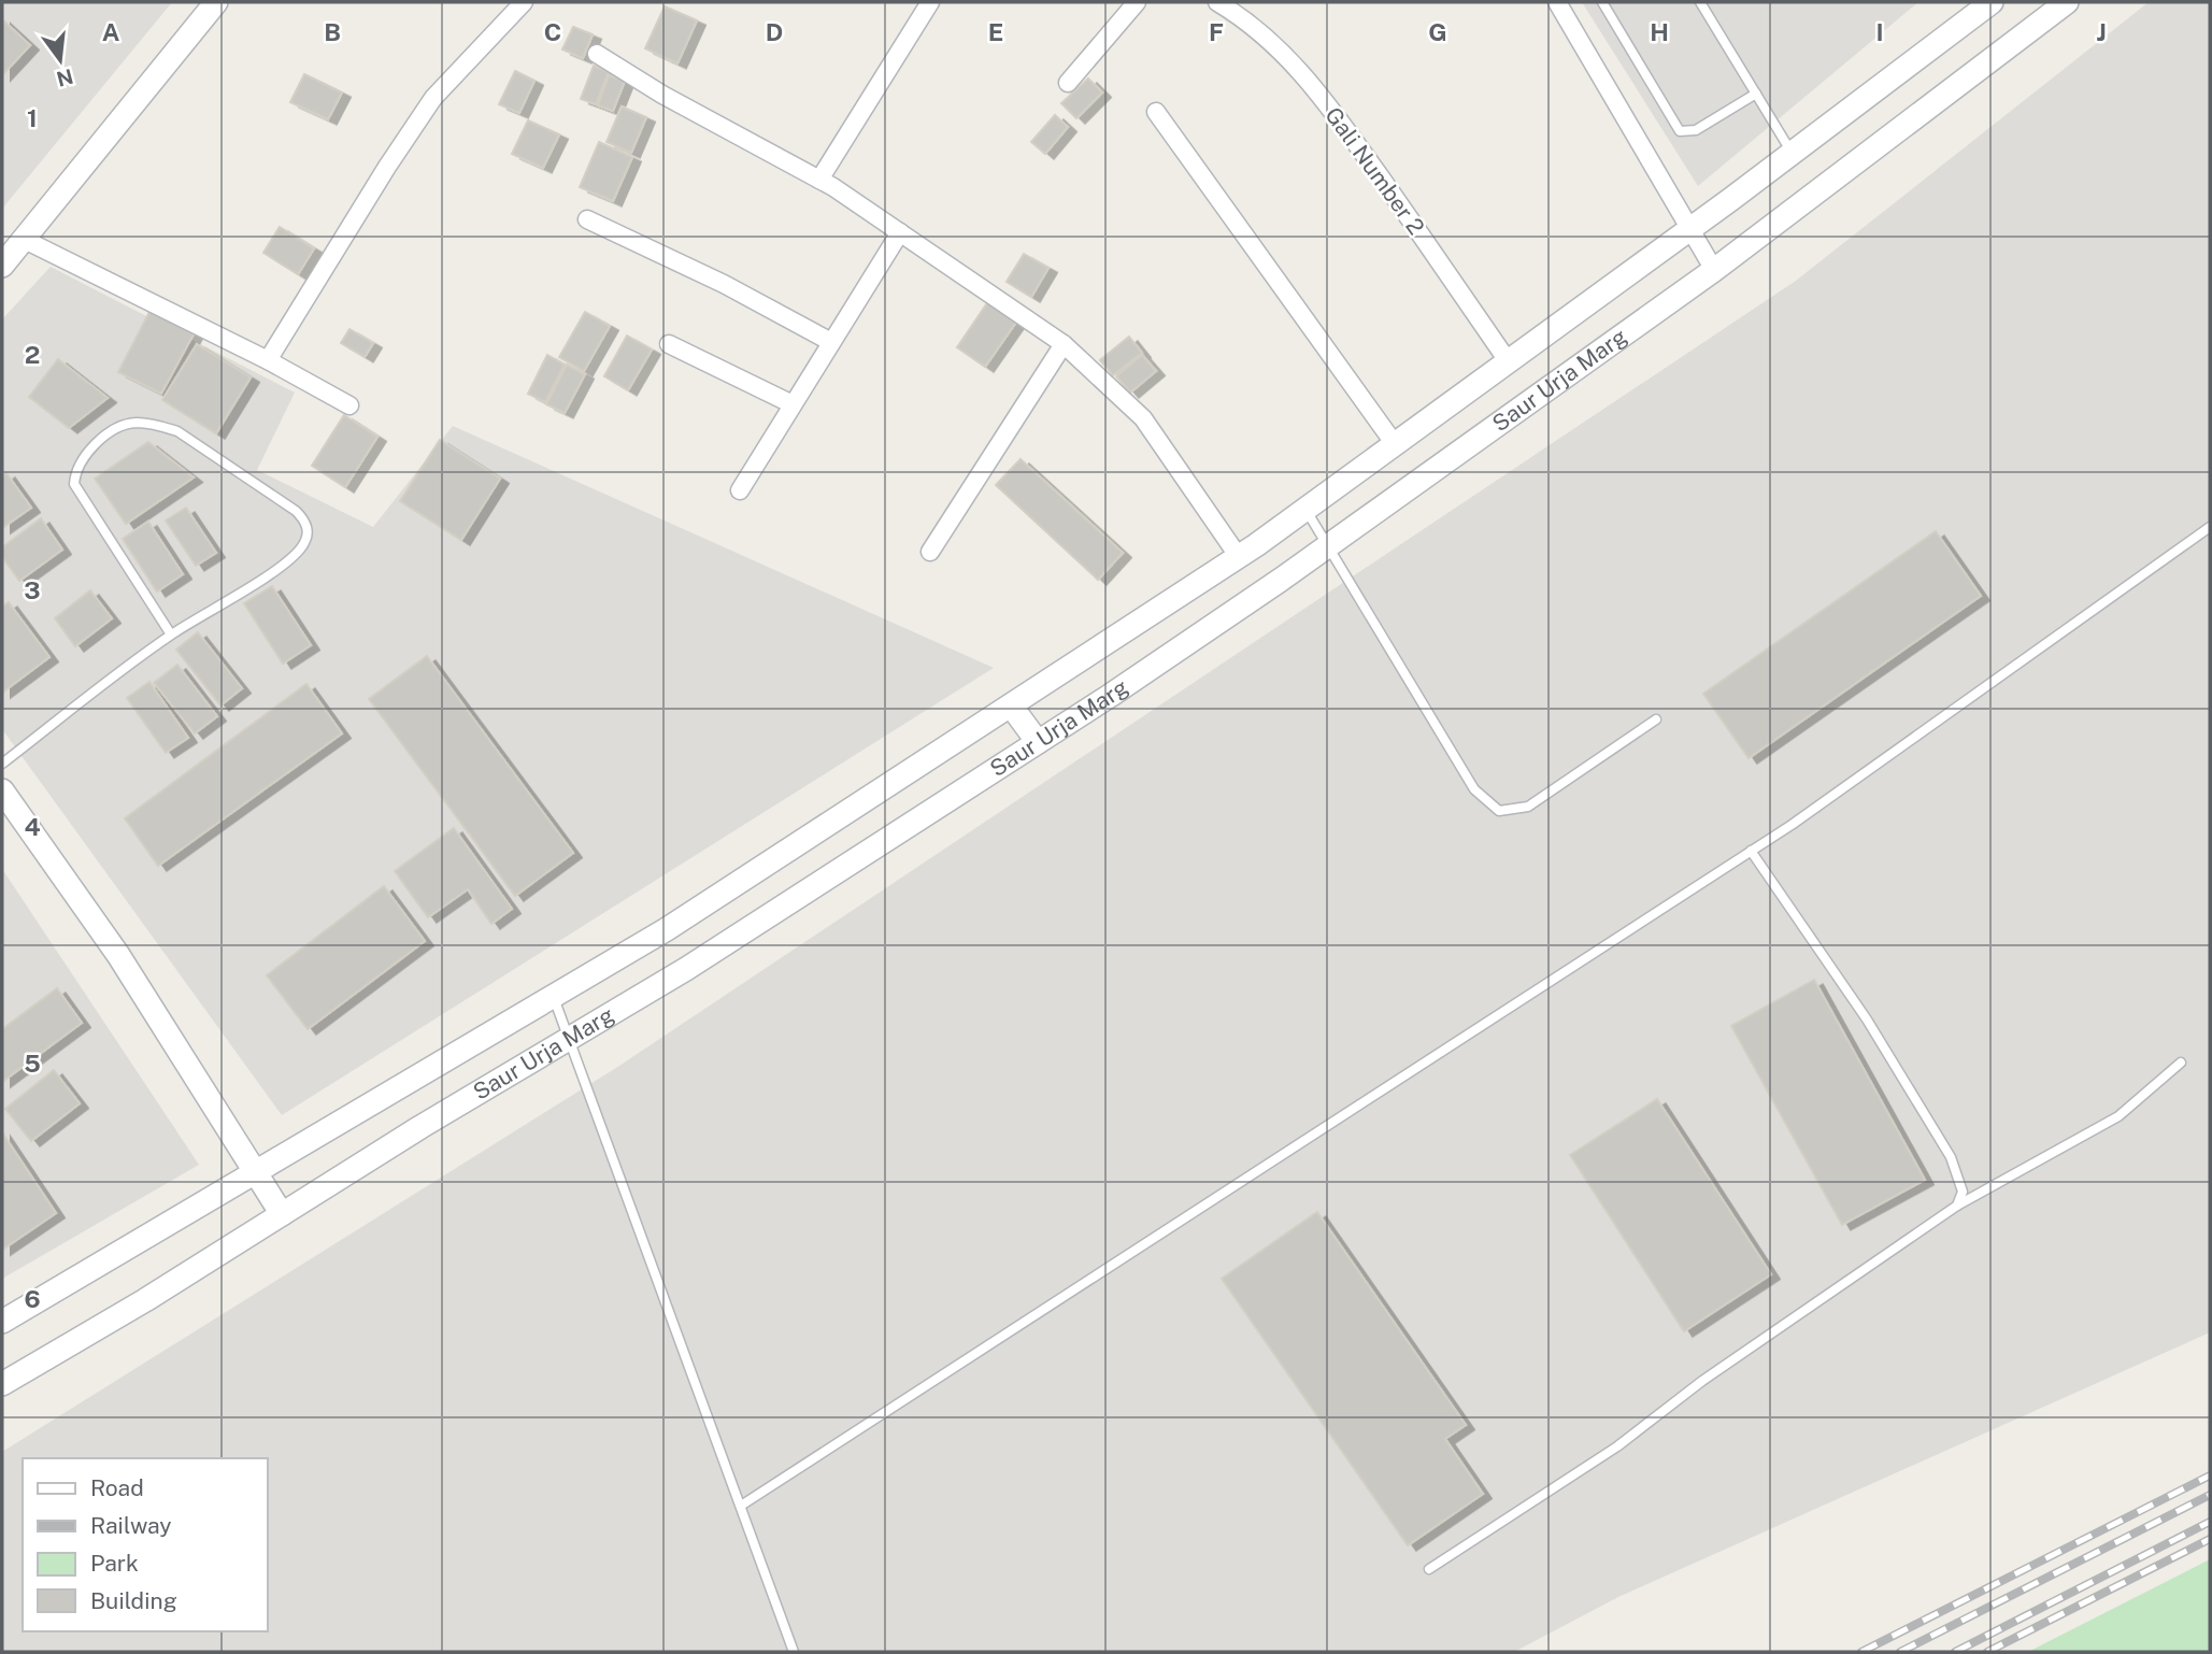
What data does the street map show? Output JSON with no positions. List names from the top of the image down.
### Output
{
  "streets": {
    "street": ["Gali Number 2", "Saur Urja Marg"]
  },
  "crossings": [
    ["Gali Number 2", "Saur Urja Marg"]
  ],
  "legend": [
    "Road",
    "Railway",
    "Park",
    "Building"
  ],
  "north": "bottom",
  "grid": {
    "columns": [
      "A",
      "B",
      "C",
      "D",
      "E",
      "F",
      "G",
      "H",
      "I",
      "J"
    ],
    "rows": [
      "1",
      "2",
      "3",
      "4",
      "5",
      "6"
    ]
  }
}
